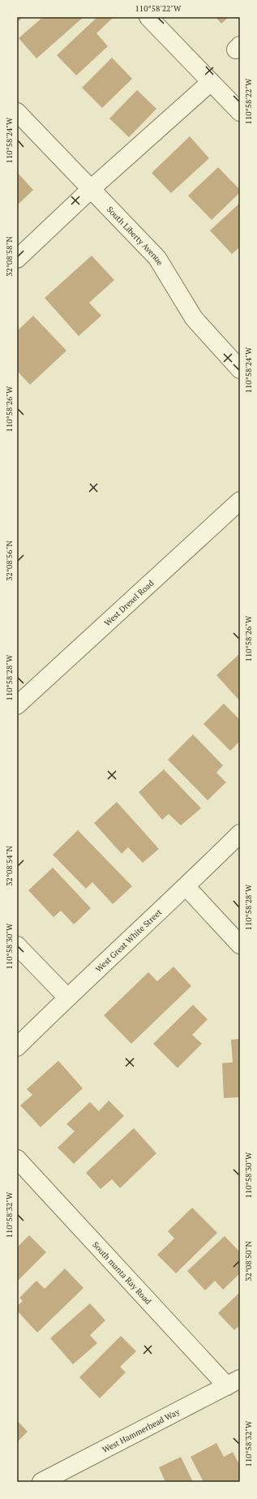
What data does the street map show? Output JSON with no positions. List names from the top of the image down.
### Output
{
  "streets": {
    "street": [
      "South Liberty Avenue",
      "West Drexel Road",
      "West Great White Street",
      "South manta Ray Road",
      "West Hammerhead Way"
    ]
  },
  "crossings": [
    ["South manta Ray Road", "West Hammerhead Way"]
  ],
  "coordinates": [
    "110°58'22\"W",
    "110°58'24\"W",
    "32°08'58\"N",
    "110°58'26\"W",
    "32°08'56\"N",
    "110°58'28\"W",
    "32°08'54\"N",
    "110°58'30\"W",
    "110°58'32\"W",
    "32°08'50\"N"
  ]
}
